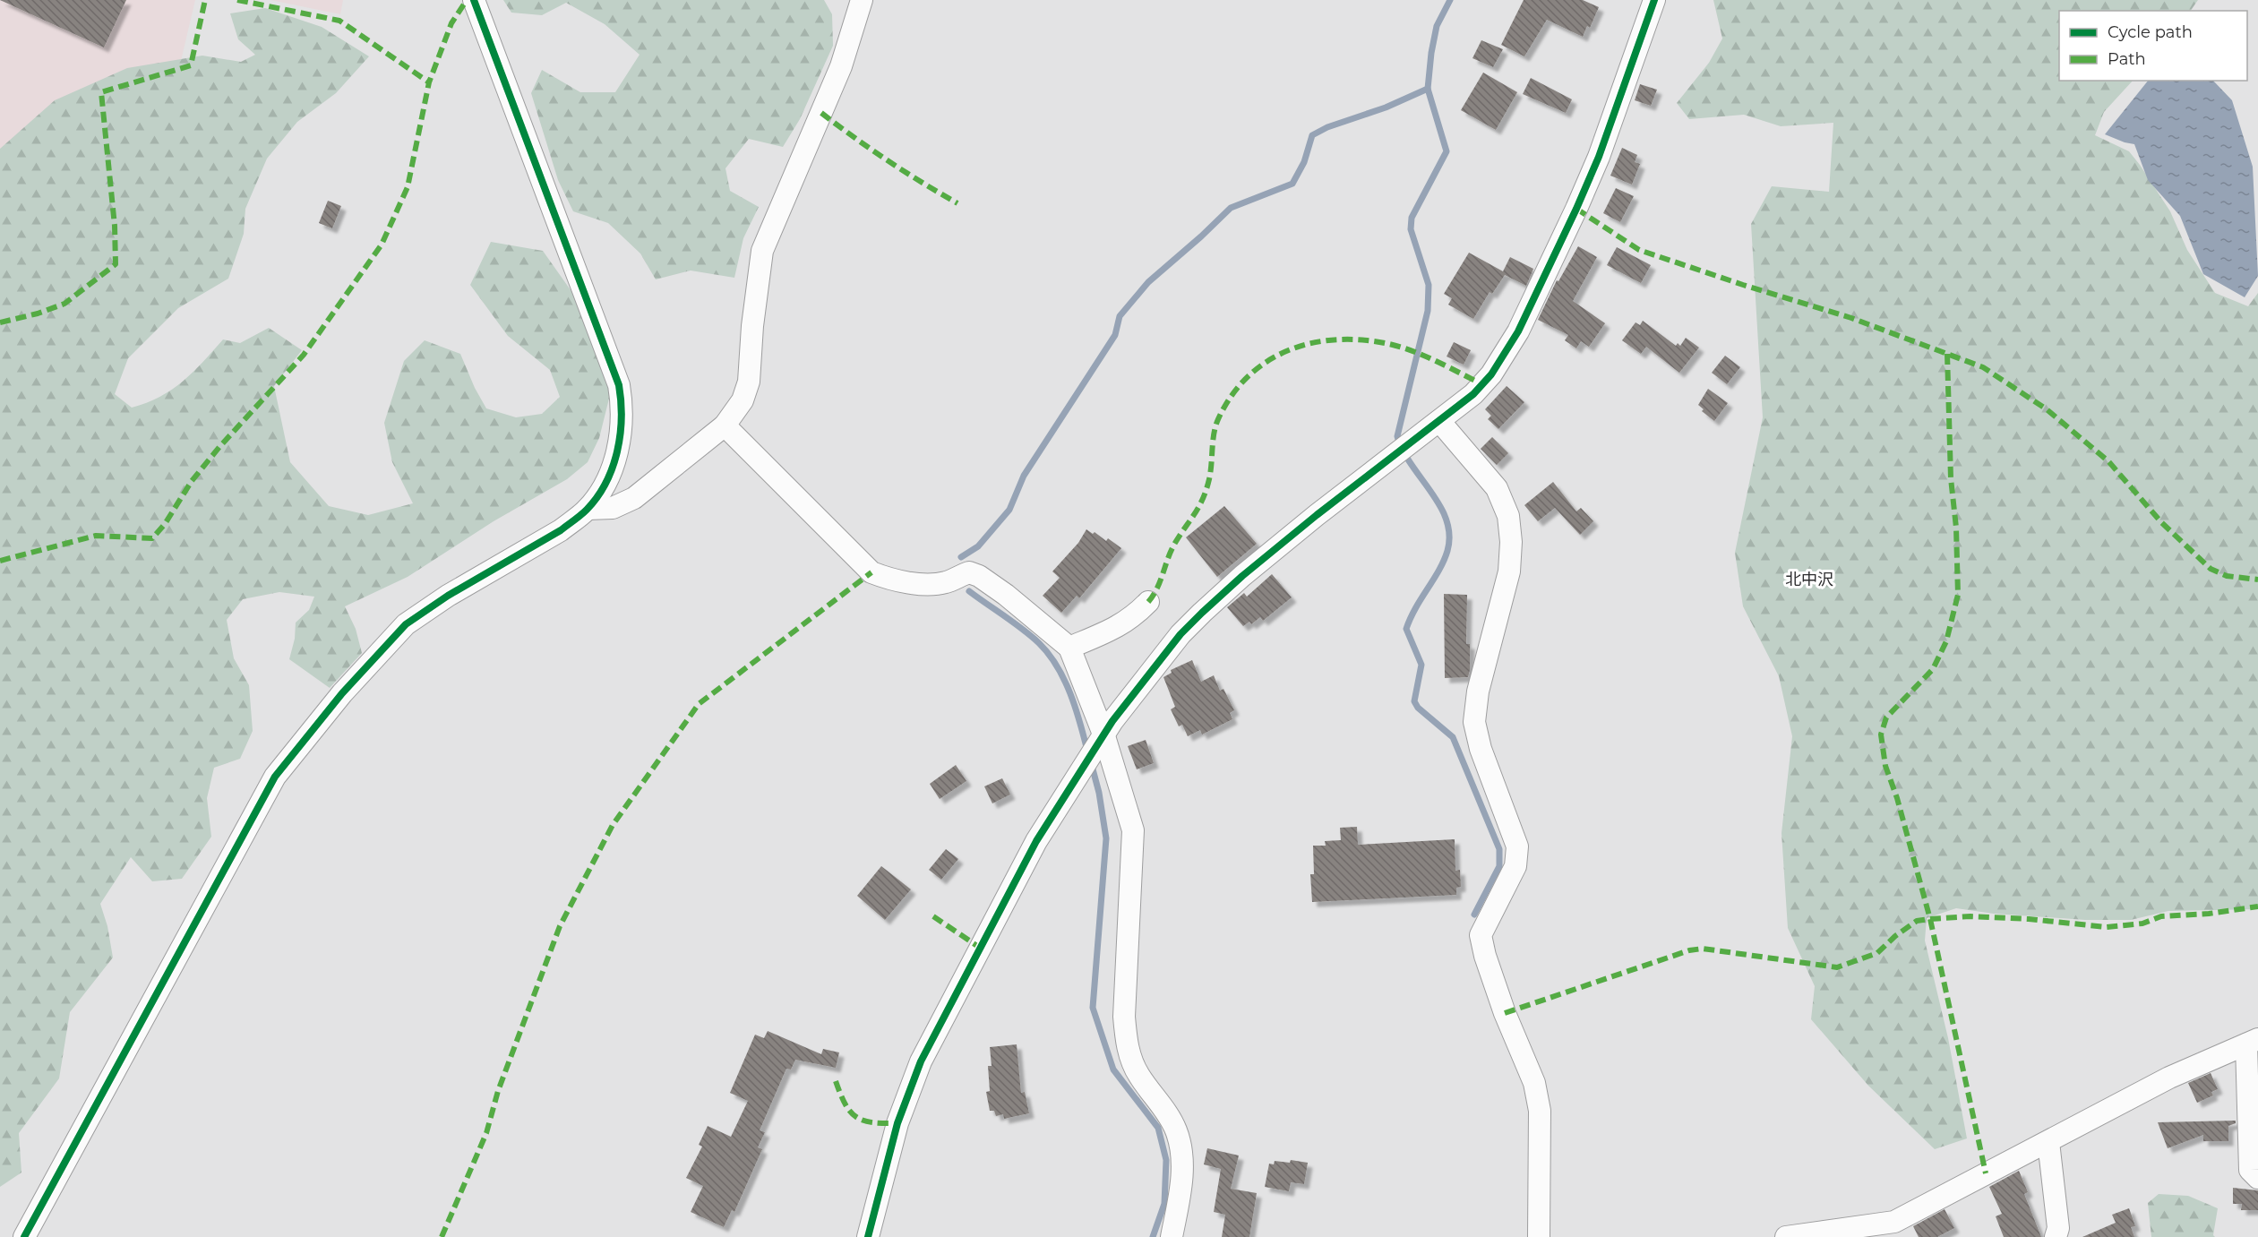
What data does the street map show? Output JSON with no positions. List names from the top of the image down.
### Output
{
  "districts": ["北中沢"],
  "legend": ["Cycle path", "Path"]
}
